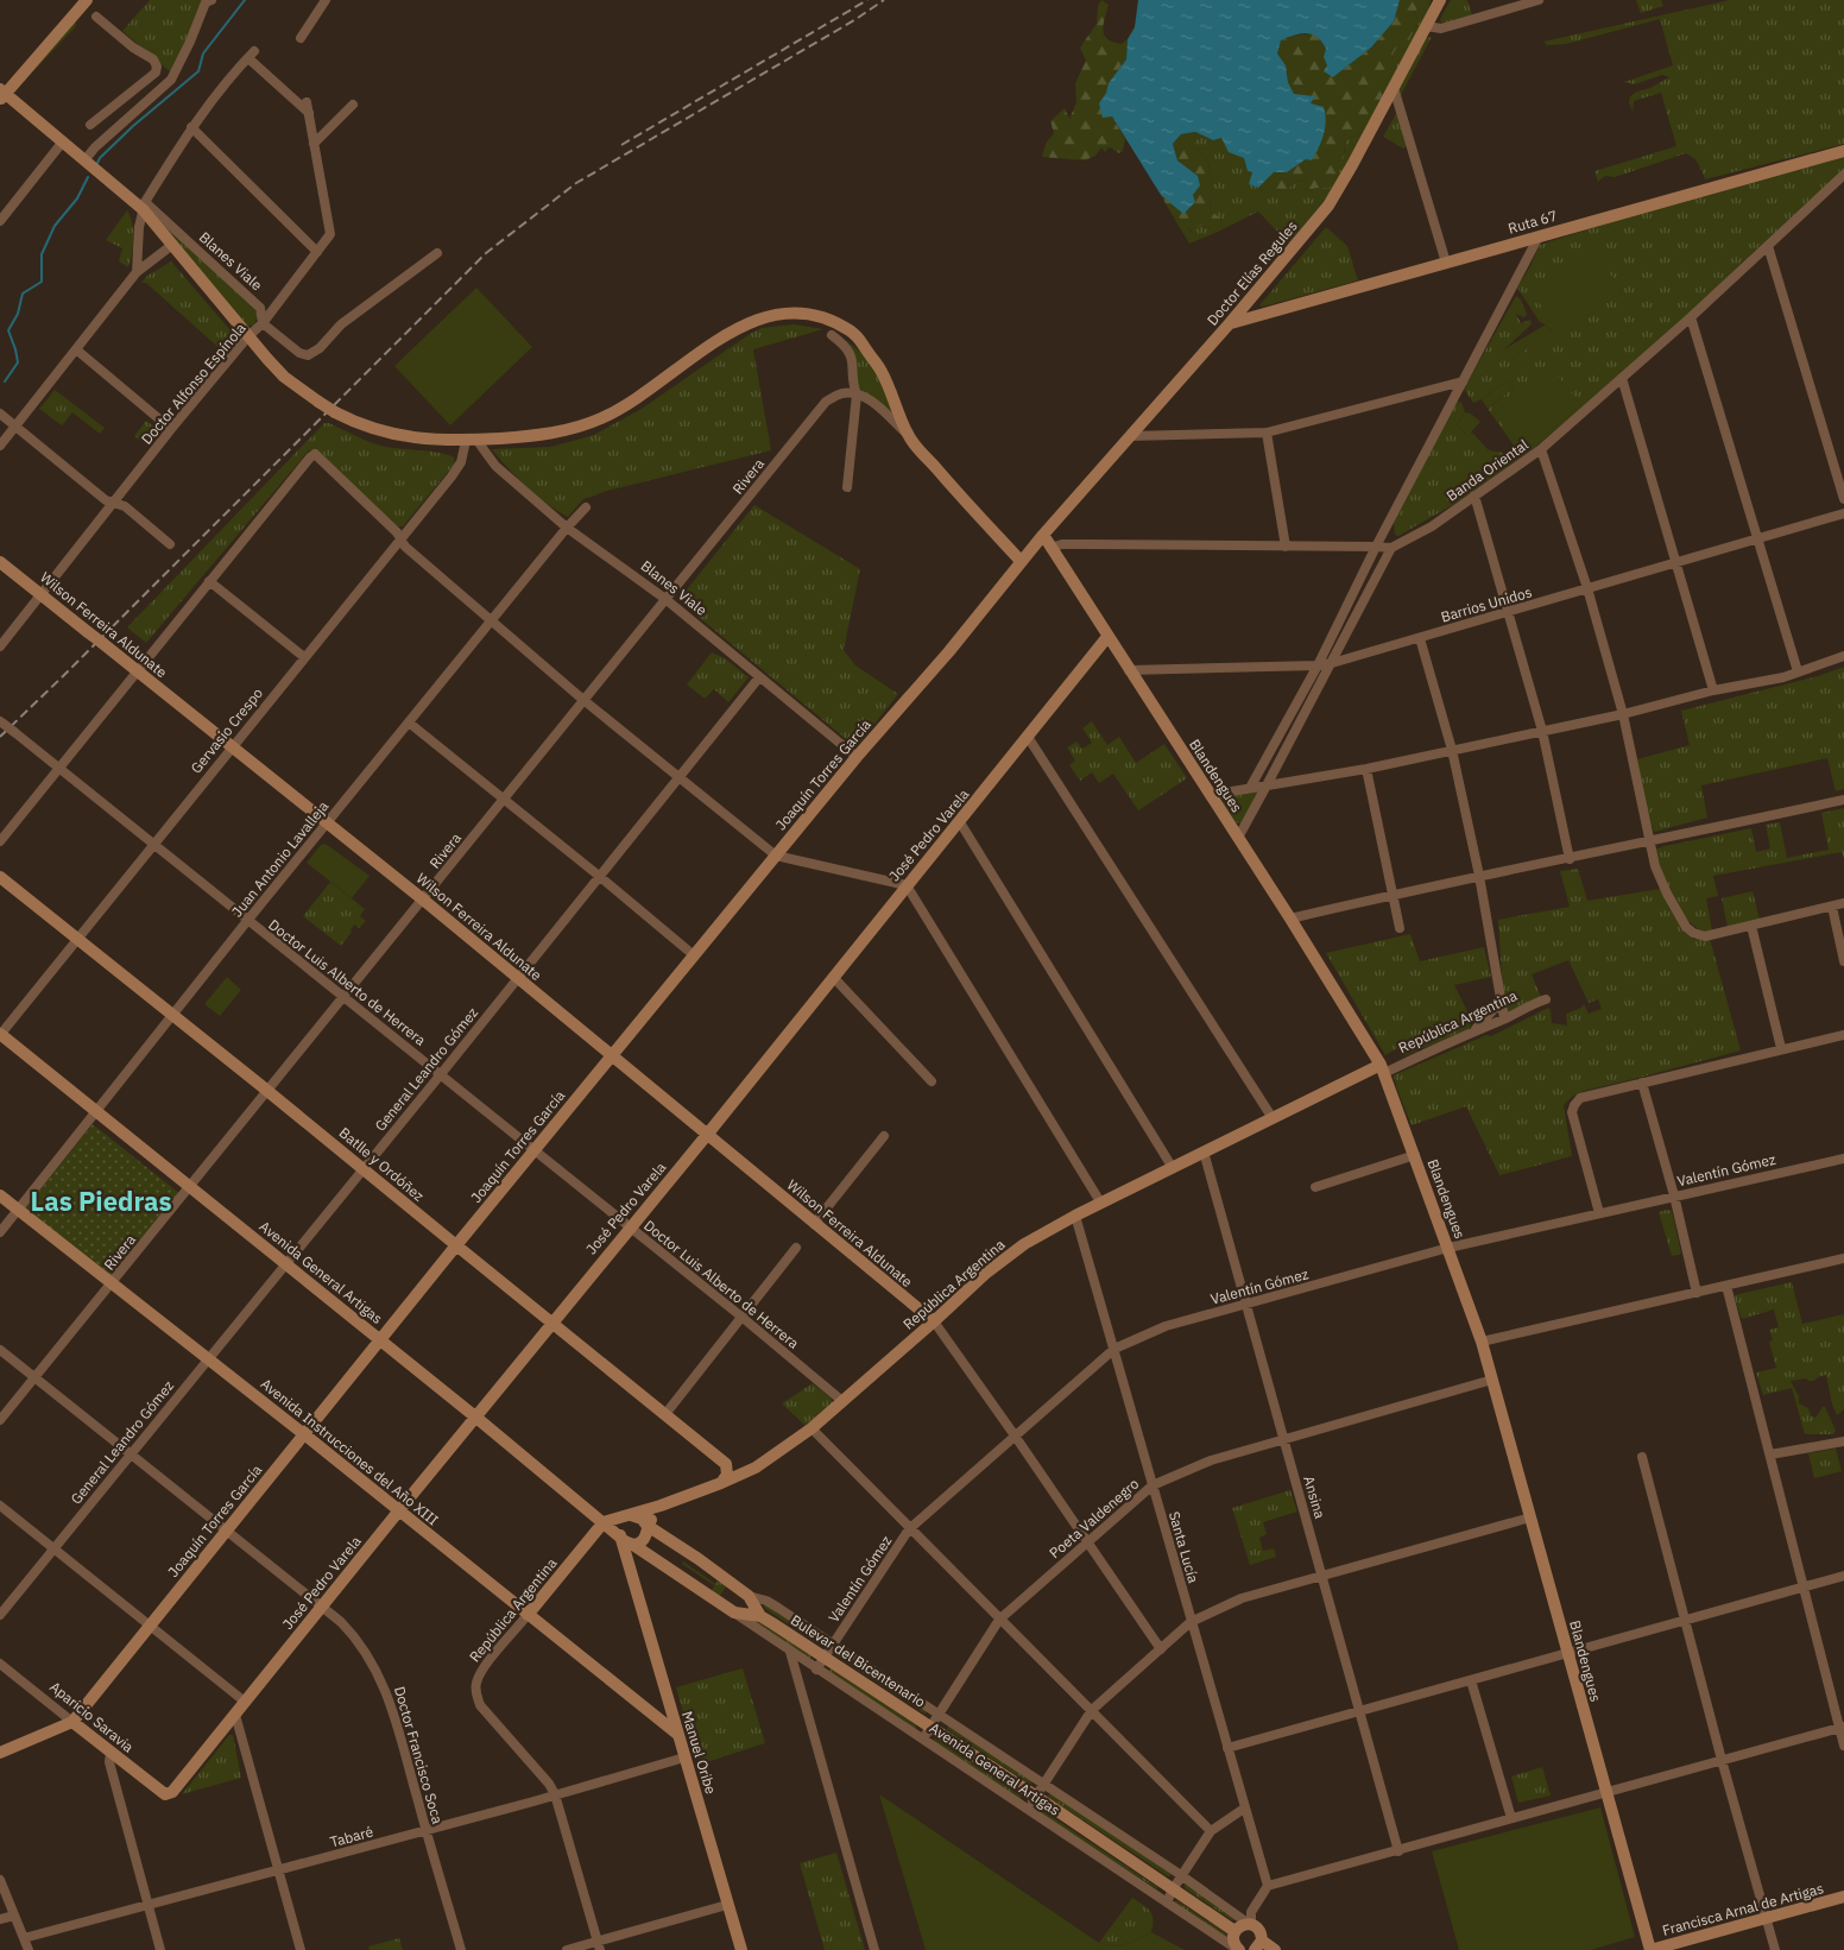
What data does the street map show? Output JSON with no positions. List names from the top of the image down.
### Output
{
  "streets": {
    "street": [
      "Ruta 67",
      "Blanes Viale",
      "Doctor Elías Regules",
      "Doctor Alfonso Espínola",
      "Banda Oriental",
      "Rivera",
      "Barrios Unidos",
      "Wilson Ferreira Aldunate",
      "Gervasio Crespo",
      "Joaquín Torres García",
      "Blandengues",
      "José Pedro Varela",
      "Juan Antonio Lavalleja",
      "Doctor Luis Alberto de Herrera",
      "República Argentina",
      "General Leandro Gómez",
      "Batlle y Ordóñez",
      "Valentín Gómez",
      "Avenida General Artigas",
      "Avenida Instrucciones del Año XIII",
      "Ansina",
      "Poeta Valdenegro",
      "Santa Lucía",
      "Bulevar del Bicentenario",
      "Aparicio Saravia",
      "Manuel Oribe",
      "Doctor Francisco Soca",
      "Tabaré",
      "Francisca Arnal de Artigas"
    ]
  },
  "crossings": [
    ["Ruta 67", "Doctor Elías Regules"],
    ["Blanes Viale", "Doctor Alfonso Espínola"],
    ["Blanes Viale", "Rivera"],
    ["Blanes Viale", "Gervasio Crespo"],
    ["Blanes Viale", "Joaquín Torres García"],
    ["Blanes Viale", "Juan Antonio Lavalleja"],
    ["Blanes Viale", "General Leandro Gómez"],
    ["Doctor Elías Regules", "Joaquín Torres García"],
    ["Doctor Elías Regules", "Blandengues"],
    ["Doctor Alfonso Espínola", "Wilson Ferreira Aldunate"],
    ["Rivera", "Wilson Ferreira Aldunate"],
    ["Rivera", "Doctor Luis Alberto de Herrera"],
    ["Rivera", "Batlle y Ordóñez"],
    ["Rivera", "Avenida General Artigas"],
    ["Rivera", "Avenida Instrucciones del Año XIII"],
    ["Rivera", "Doctor Francisco Soca"],
    ["Barrios Unidos", "Blandengues"],
    ["Wilson Ferreira Aldunate", "Gervasio Crespo"],
    ["Wilson Ferreira Aldunate", "Joaquín Torres García"],
    ["Wilson Ferreira Aldunate", "José Pedro Varela"],
    ["Wilson Ferreira Aldunate", "Juan Antonio Lavalleja"],
    ["Wilson Ferreira Aldunate", "República Argentina"],
    ["Wilson Ferreira Aldunate", "General Leandro Gómez"],
    ["Gervasio Crespo", "Doctor Luis Alberto de Herrera"],
    ["Gervasio Crespo", "Batlle y Ordóñez"],
    ["Gervasio Crespo", "Avenida General Artigas"],
    ["Joaquín Torres García", "Blandengues"],
    ["Joaquín Torres García", "Doctor Luis Alberto de Herrera"],
    ["Joaquín Torres García", "Batlle y Ordóñez"],
    ["Joaquín Torres García", "Avenida General Artigas"],
    ["Joaquín Torres García", "Avenida Instrucciones del Año XIII"],
    ["Joaquín Torres García", "Aparicio Saravia"],
    ["Joaquín Torres García", "Doctor Francisco Soca"],
    ["Blandengues", "José Pedro Varela"],
    ["Blandengues", "República Argentina"],
    ["Blandengues", "Valentín Gómez"],
    ["Blandengues", "Poeta Valdenegro"],
    ["Blandengues", "Francisca Arnal de Artigas"],
    ["José Pedro Varela", "Doctor Luis Alberto de Herrera"],
    ["José Pedro Varela", "Batlle y Ordóñez"],
    ["José Pedro Varela", "Avenida General Artigas"],
    ["José Pedro Varela", "Avenida Instrucciones del Año XIII"],
    ["José Pedro Varela", "Aparicio Saravia"],
    ["José Pedro Varela", "Doctor Francisco Soca"],
    ["Juan Antonio Lavalleja", "Doctor Luis Alberto de Herrera"],
    ["Juan Antonio Lavalleja", "Batlle y Ordóñez"],
    ["Juan Antonio Lavalleja", "Avenida General Artigas"],
    ["Juan Antonio Lavalleja", "Avenida Instrucciones del Año XIII"],
    ["Doctor Luis Alberto de Herrera", "República Argentina"],
    ["Doctor Luis Alberto de Herrera", "General Leandro Gómez"],
    ["República Argentina", "Batlle y Ordóñez"],
    ["República Argentina", "Avenida General Artigas"],
    ["República Argentina", "Avenida Instrucciones del Año XIII"],
    ["República Argentina", "Ansina"],
    ["República Argentina", "Santa Lucía"],
    ["República Argentina", "Bulevar del Bicentenario"],
    ["República Argentina", "Tabaré"],
    ["General Leandro Gómez", "Batlle y Ordóñez"],
    ["General Leandro Gómez", "Avenida General Artigas"],
    ["General Leandro Gómez", "Avenida Instrucciones del Año XIII"],
    ["General Leandro Gómez", "Doctor Francisco Soca"],
    ["Valentín Gómez", "Avenida General Artigas"],
    ["Valentín Gómez", "Ansina"],
    ["Valentín Gómez", "Santa Lucía"],
    ["Valentín Gómez", "Bulevar del Bicentenario"],
    ["Avenida General Artigas", "Poeta Valdenegro"],
    ["Avenida General Artigas", "Bulevar del Bicentenario"],
    ["Avenida Instrucciones del Año XIII", "Manuel Oribe"],
    ["Ansina", "Poeta Valdenegro"],
    ["Poeta Valdenegro", "Santa Lucía"],
    ["Poeta Valdenegro", "Bulevar del Bicentenario"],
    ["Manuel Oribe", "Tabaré"],
    ["Doctor Francisco Soca", "Tabaré"]
  ],
  "districts": ["Las Piedras"]
}
